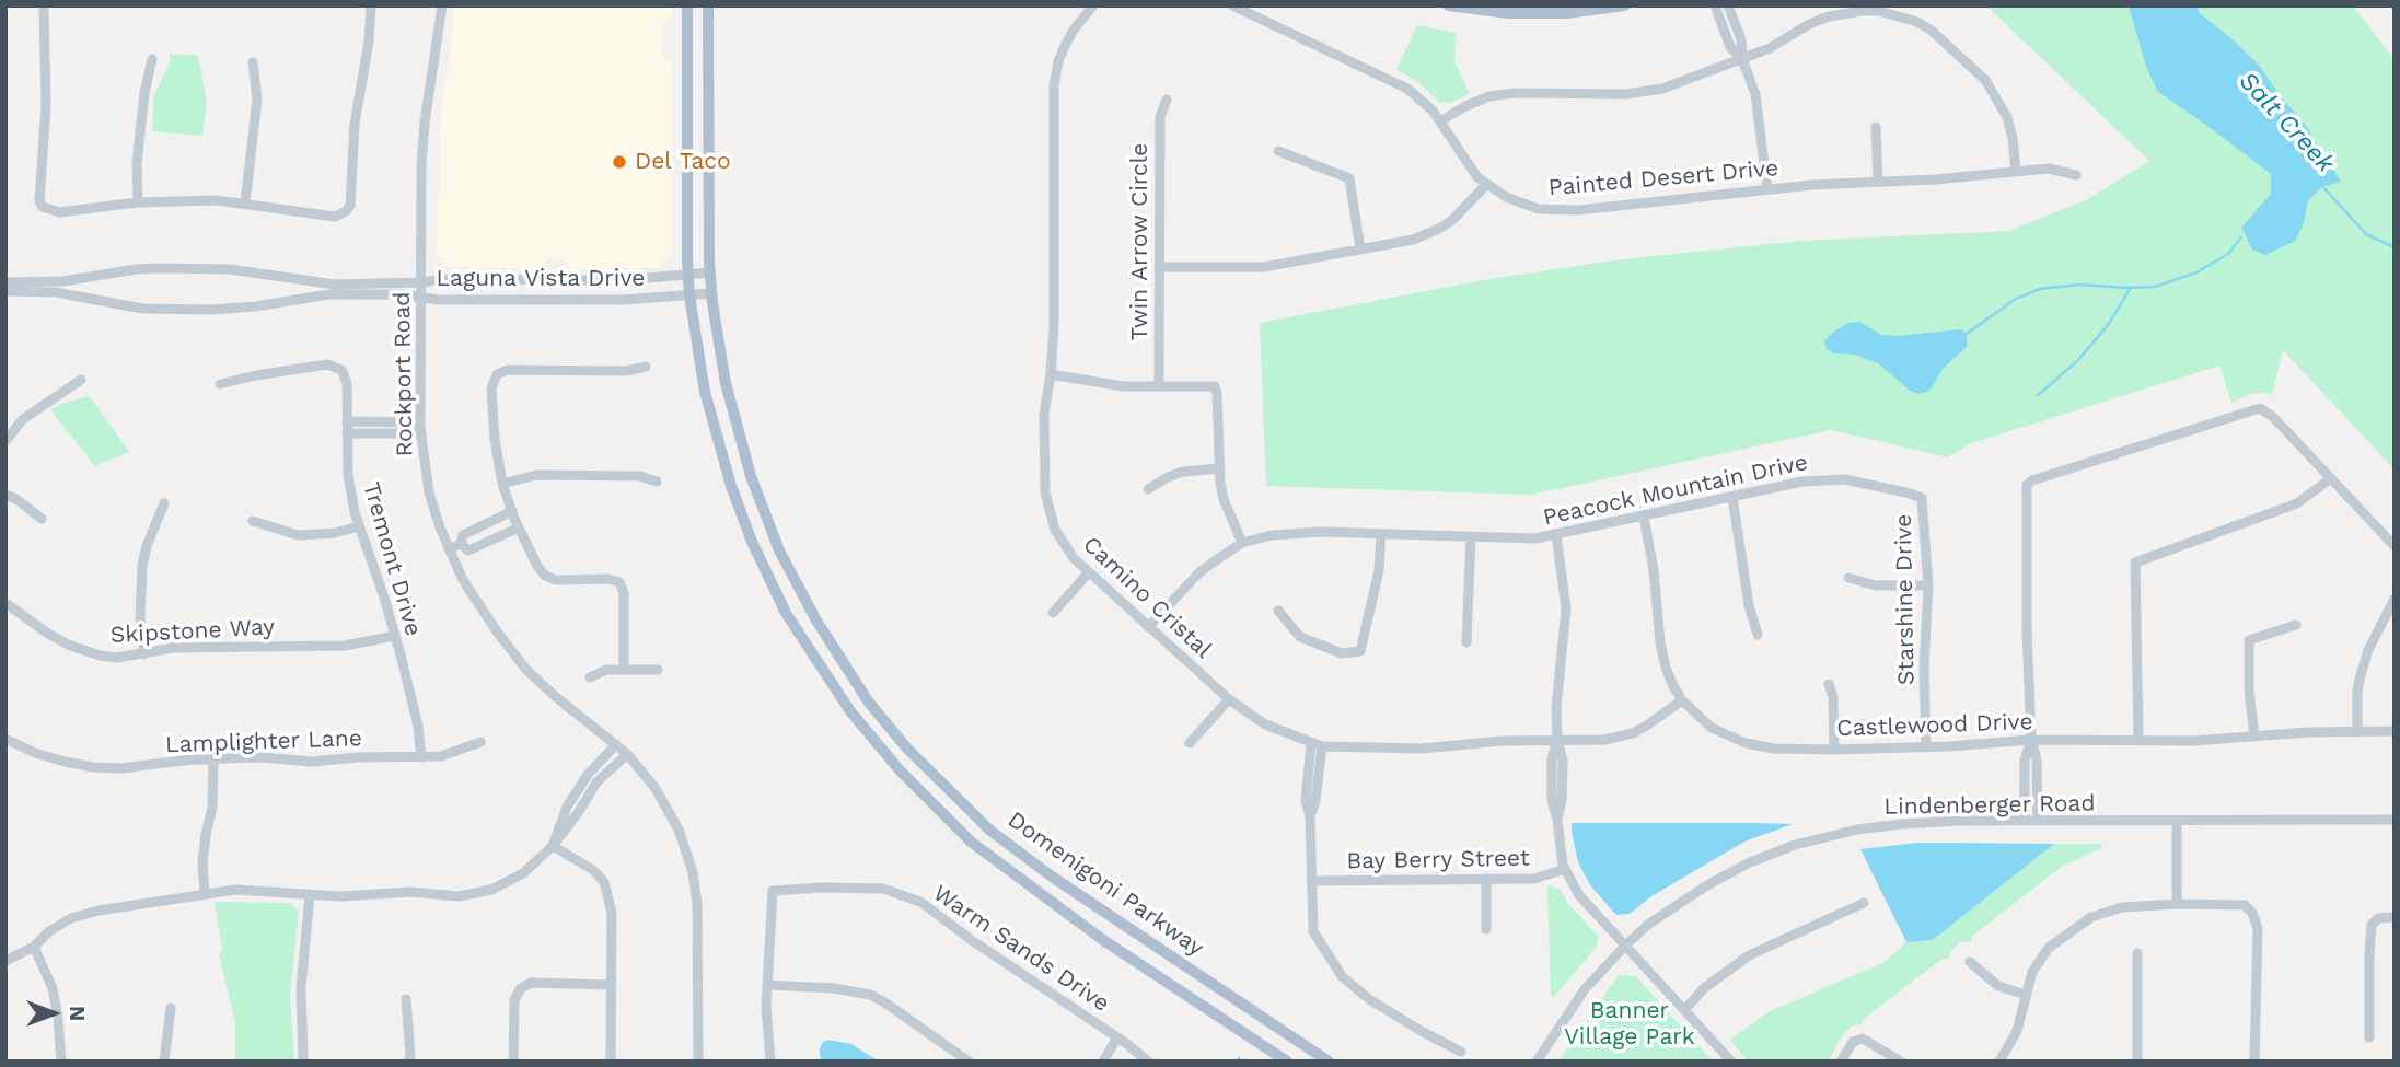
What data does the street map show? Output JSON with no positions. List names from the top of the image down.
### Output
{
  "streets": {
    "main road": ["Domenigoni Parkway"],
    "street": [
      "Painted Desert Drive",
      "Twin Arrow Circle",
      "Laguna Vista Drive",
      "Rockport Road",
      "Peacock Mountain Drive",
      "Tremont Drive",
      "Camino Cristal",
      "Starshine Drive",
      "Skipstone Way",
      "Castlewood Drive",
      "Lamplighter Lane",
      "Lindenberger Road",
      "Bay Berry Street",
      "Warm Sands Drive"
    ]
  },
  "crossings": [
    ["Laguna Vista Drive", "Rockport Road"],
    ["Laguna Vista Drive", "Domenigoni Parkway"],
    ["Peacock Mountain Drive", "Camino Cristal"],
    ["Peacock Mountain Drive", "Starshine Drive"],
    ["Peacock Mountain Drive", "Castlewood Drive"],
    ["Tremont Drive", "Skipstone Way"],
    ["Tremont Drive", "Lamplighter Lane"],
    ["Camino Cristal", "Castlewood Drive"],
    ["Starshine Drive", "Castlewood Drive"]
  ],
  "water": ["Salt Creek"],
  "parks": ["Banner Village Park"],
  "places": ["Del Taco"],
  "north": "right"
}
